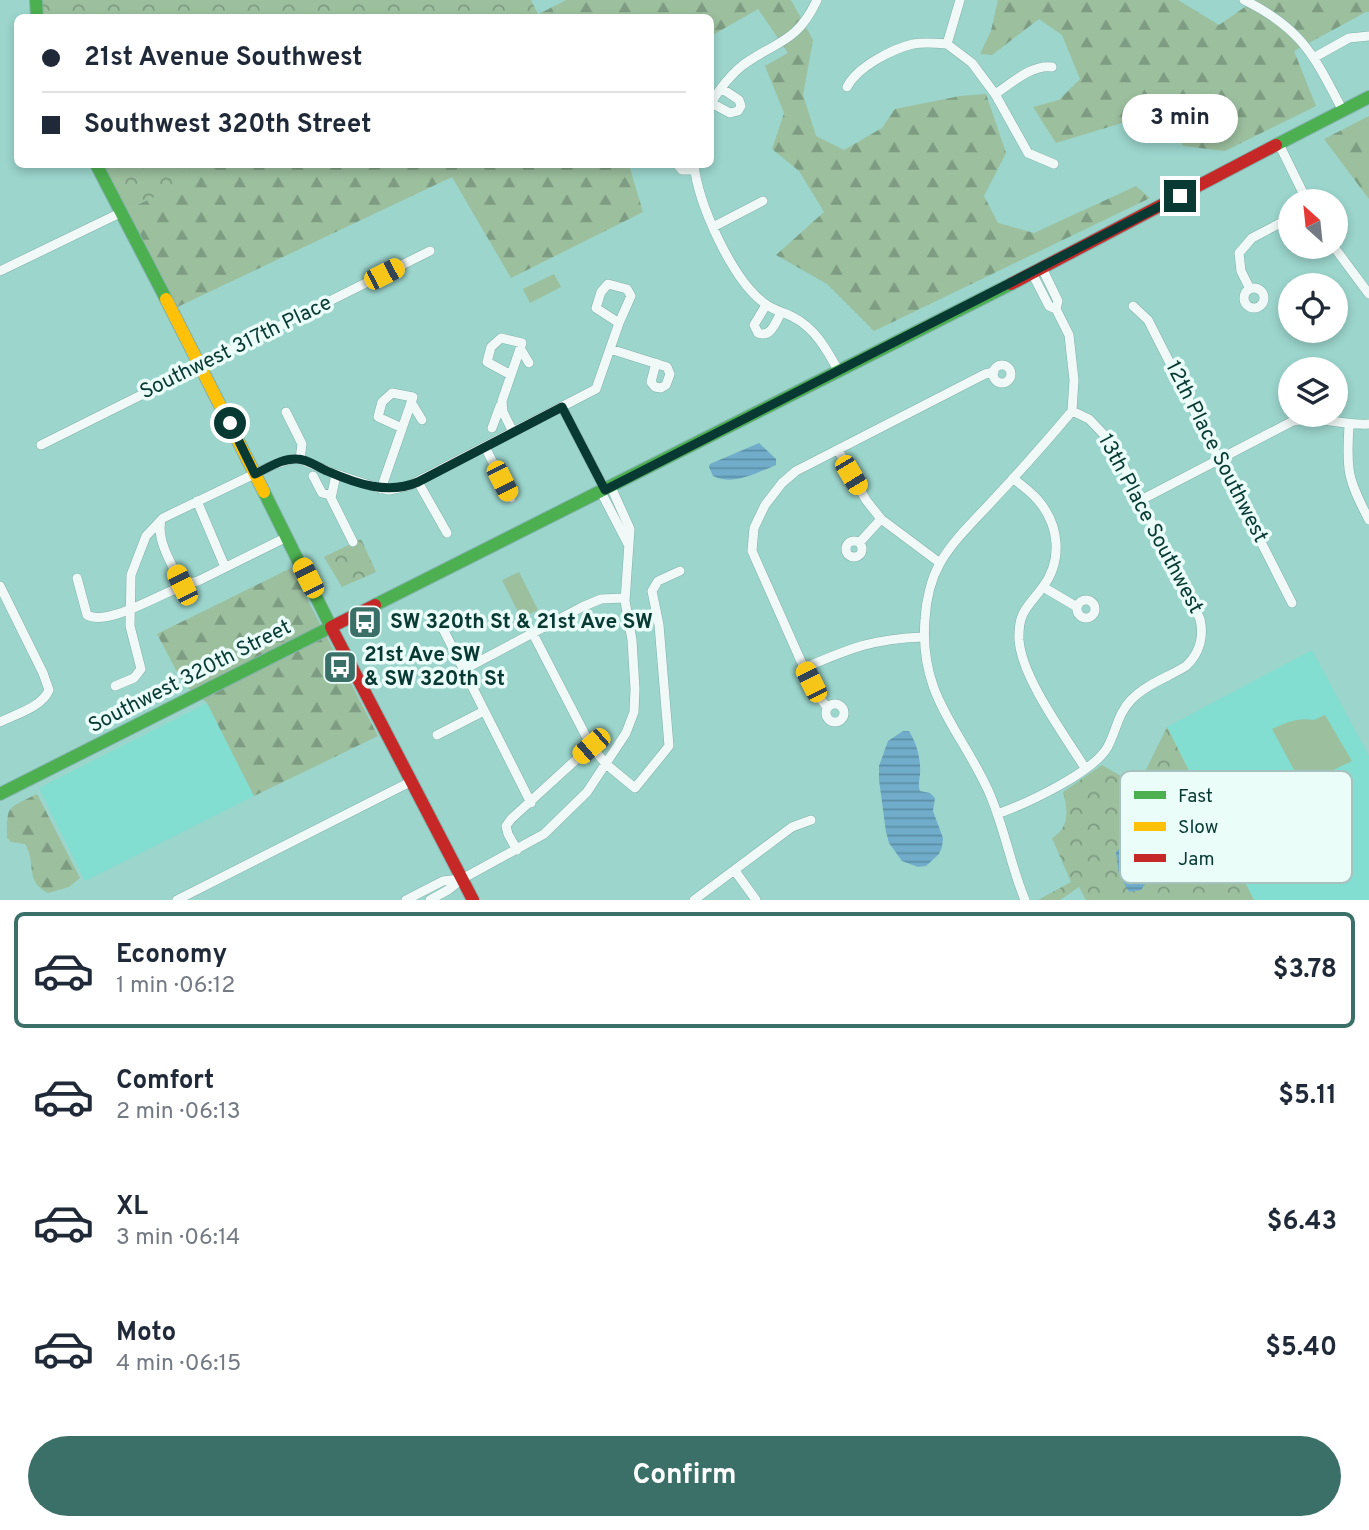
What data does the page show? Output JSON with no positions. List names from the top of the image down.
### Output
{
  "streets": {
    "main road": ["Southwest 320th Street"],
    "street": ["Southwest 317th Place", "12th Place Southwest", "13th Place Southwest"]
  },
  "places": {
    "bus stop": ["SW 320th St & 21st Ave SW", "21st Ave SW & SW 320th St"]
  },
  "legend": ["Fast", "Slow", "Jam"],
  "north": "top left",
  "page": {
    "banner": ["21st Avenue Southwest", "Southwest 320th Street"],
    "bubble": "3 min",
    "list": [
      {
        "name": "Economy",
        "note": "1 min · 06:12",
        "value": "$3.78"
      },
      {
        "name": "Comfort",
        "note": "2 min · 06:13",
        "value": "$5.11"
      },
      {
        "name": "XL",
        "note": "3 min · 06:14",
        "value": "$6.43"
      },
      {
        "name": "Moto",
        "note": "4 min · 06:15",
        "value": "$5.40"
      }
    ],
    "buttons": "Confirm"
  }
}
